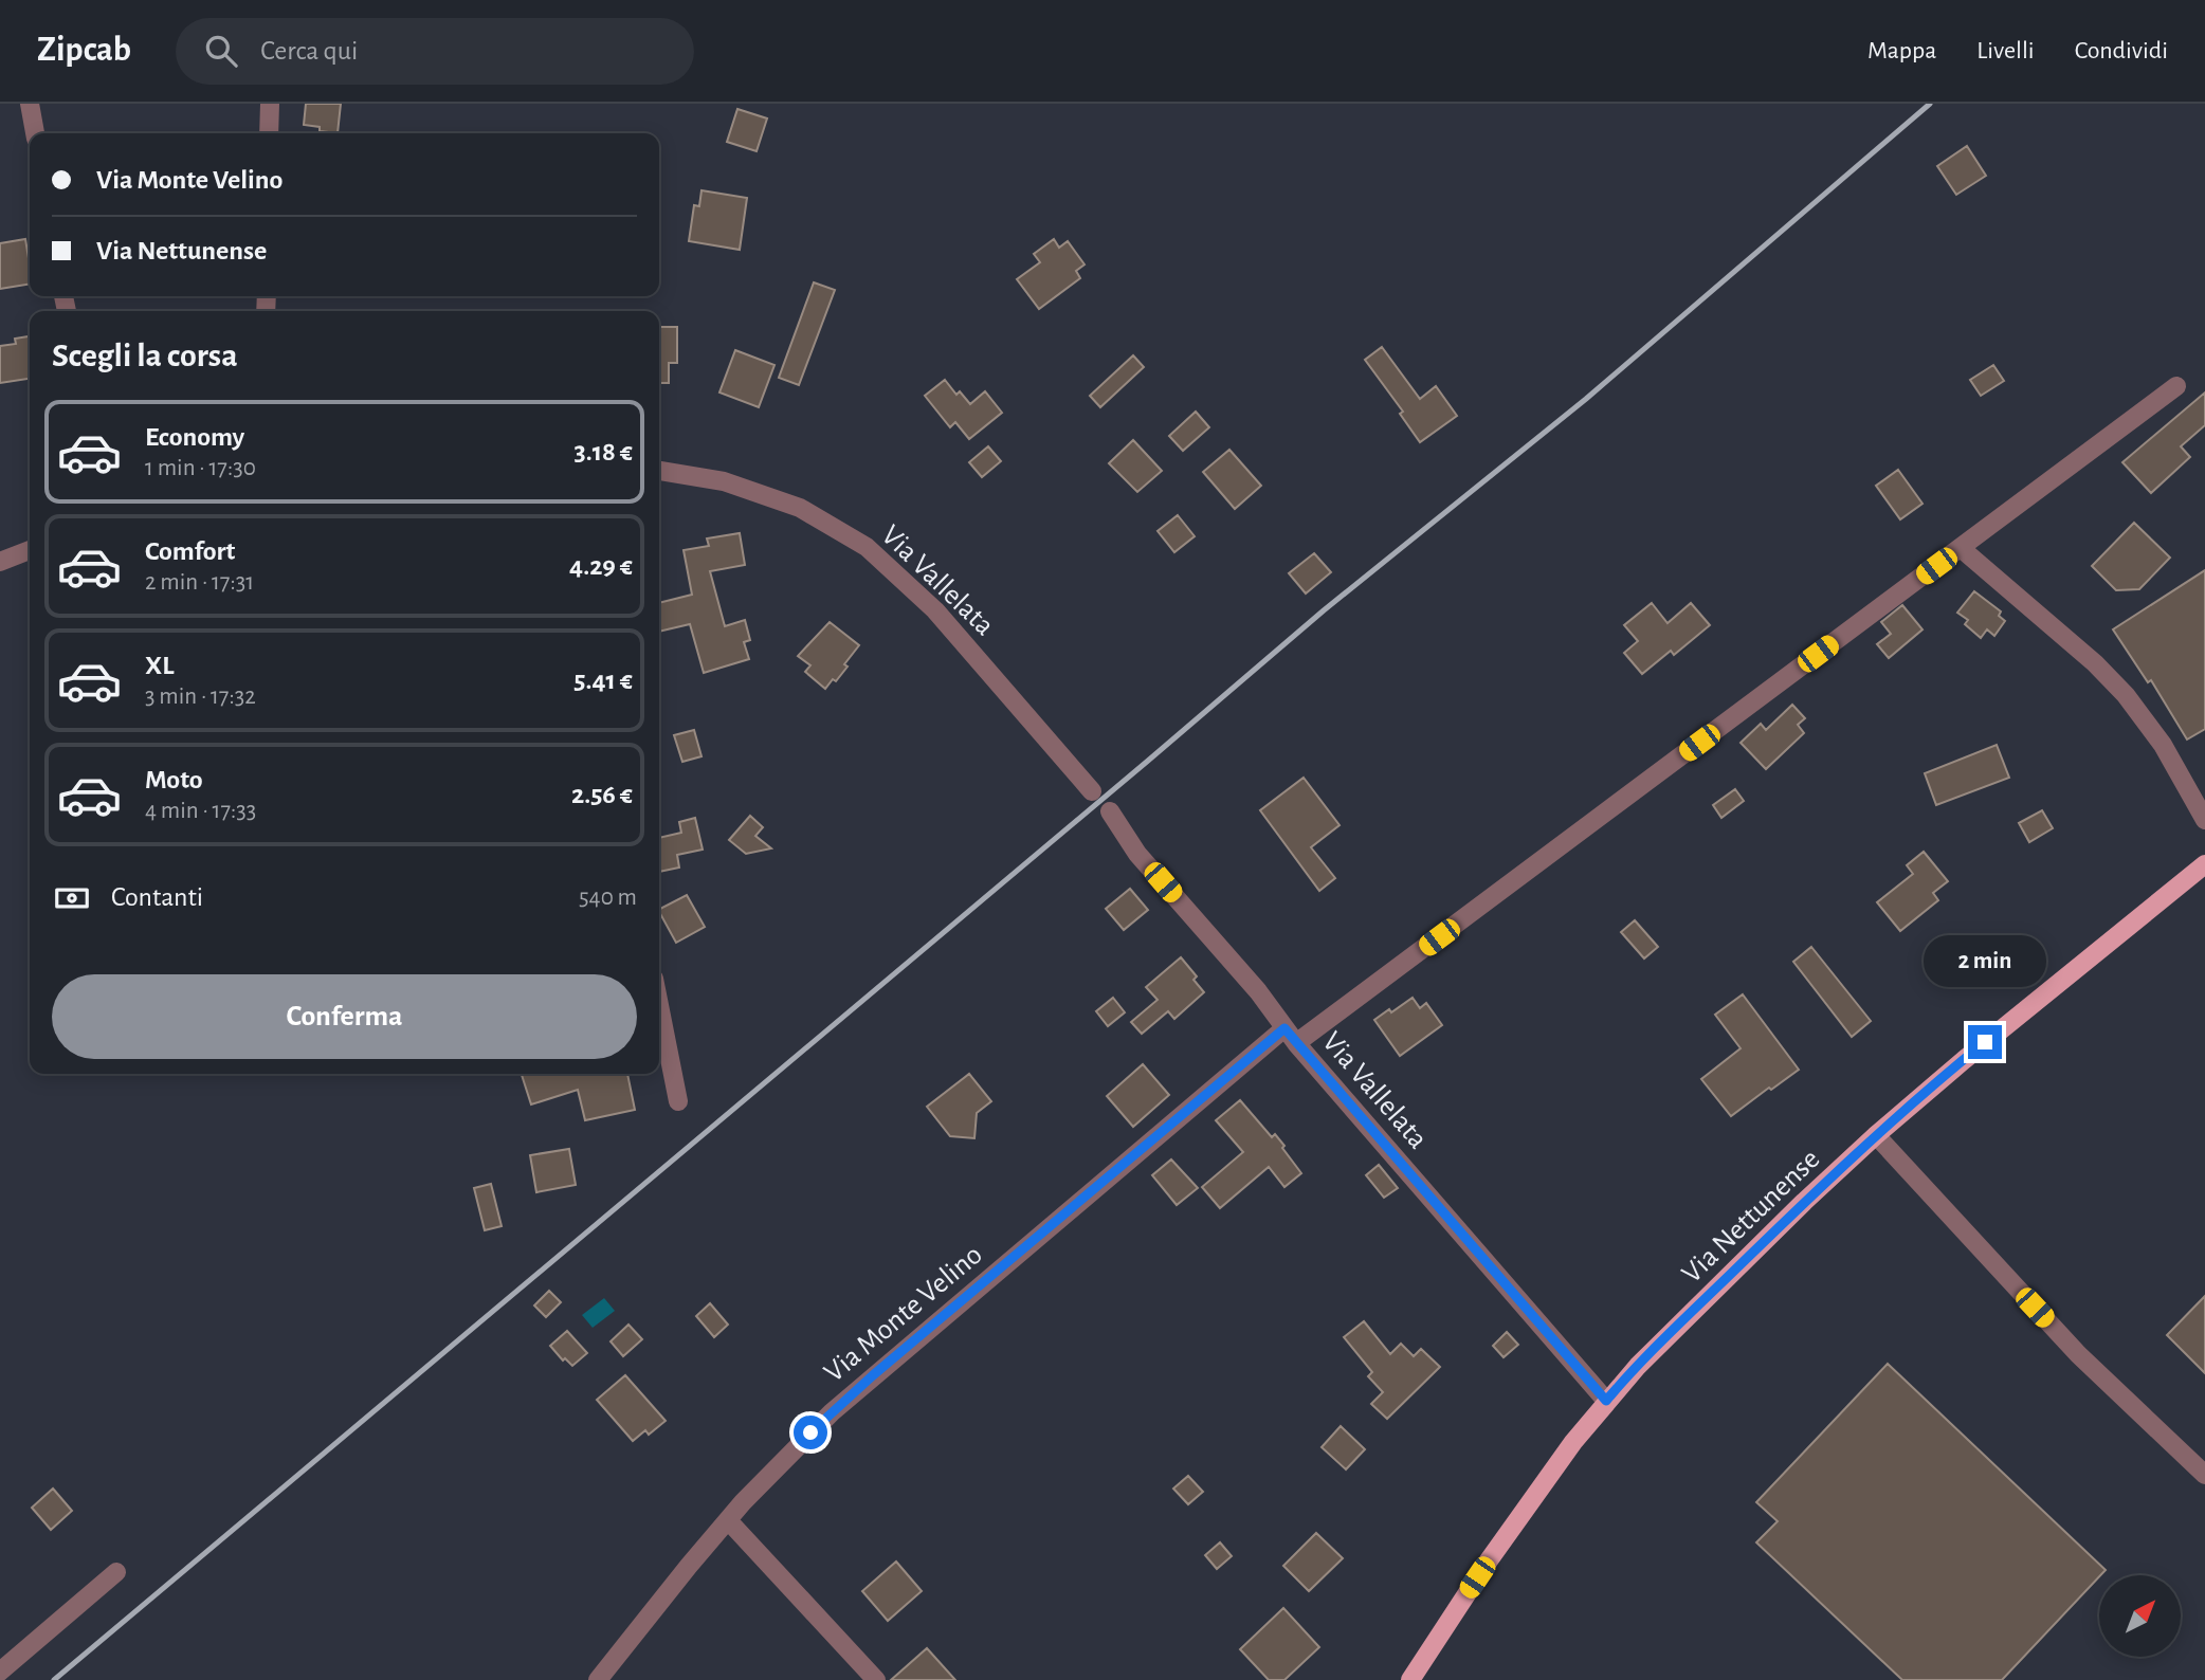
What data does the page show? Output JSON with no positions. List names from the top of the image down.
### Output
{
  "streets": {
    "main road": ["Via Nettunense"],
    "street": ["Via Vallelata", "Via Monte Velino"]
  },
  "crossings": [
    ["Via Vallelata", "Via Nettunense"],
    ["Via Vallelata", "Via Monte Velino"]
  ],
  "north": "top right",
  "page": {
    "header": "Zipcab",
    "search": "Cerca qui",
    "nav": ["Mappa", "Livelli", "Condividi"],
    "banner": ["Via Monte Velino", "Via Nettunense"],
    "heading": "Scegli la corsa",
    "list": [
      {
        "name": "Economy",
        "note": "1 min · 17:30",
        "value": "3.18 €"
      },
      {
        "name": "Comfort",
        "note": "2 min · 17:31",
        "value": "4.29 €"
      },
      {
        "name": "XL",
        "note": "3 min · 17:32",
        "value": "5.41 €"
      },
      {
        "name": "Moto",
        "note": "4 min · 17:33",
        "value": "2.56 €"
      }
    ],
    "pay": ["Contanti", "540 m"],
    "bubble": "2 min",
    "buttons": "Conferma"
  }
}
